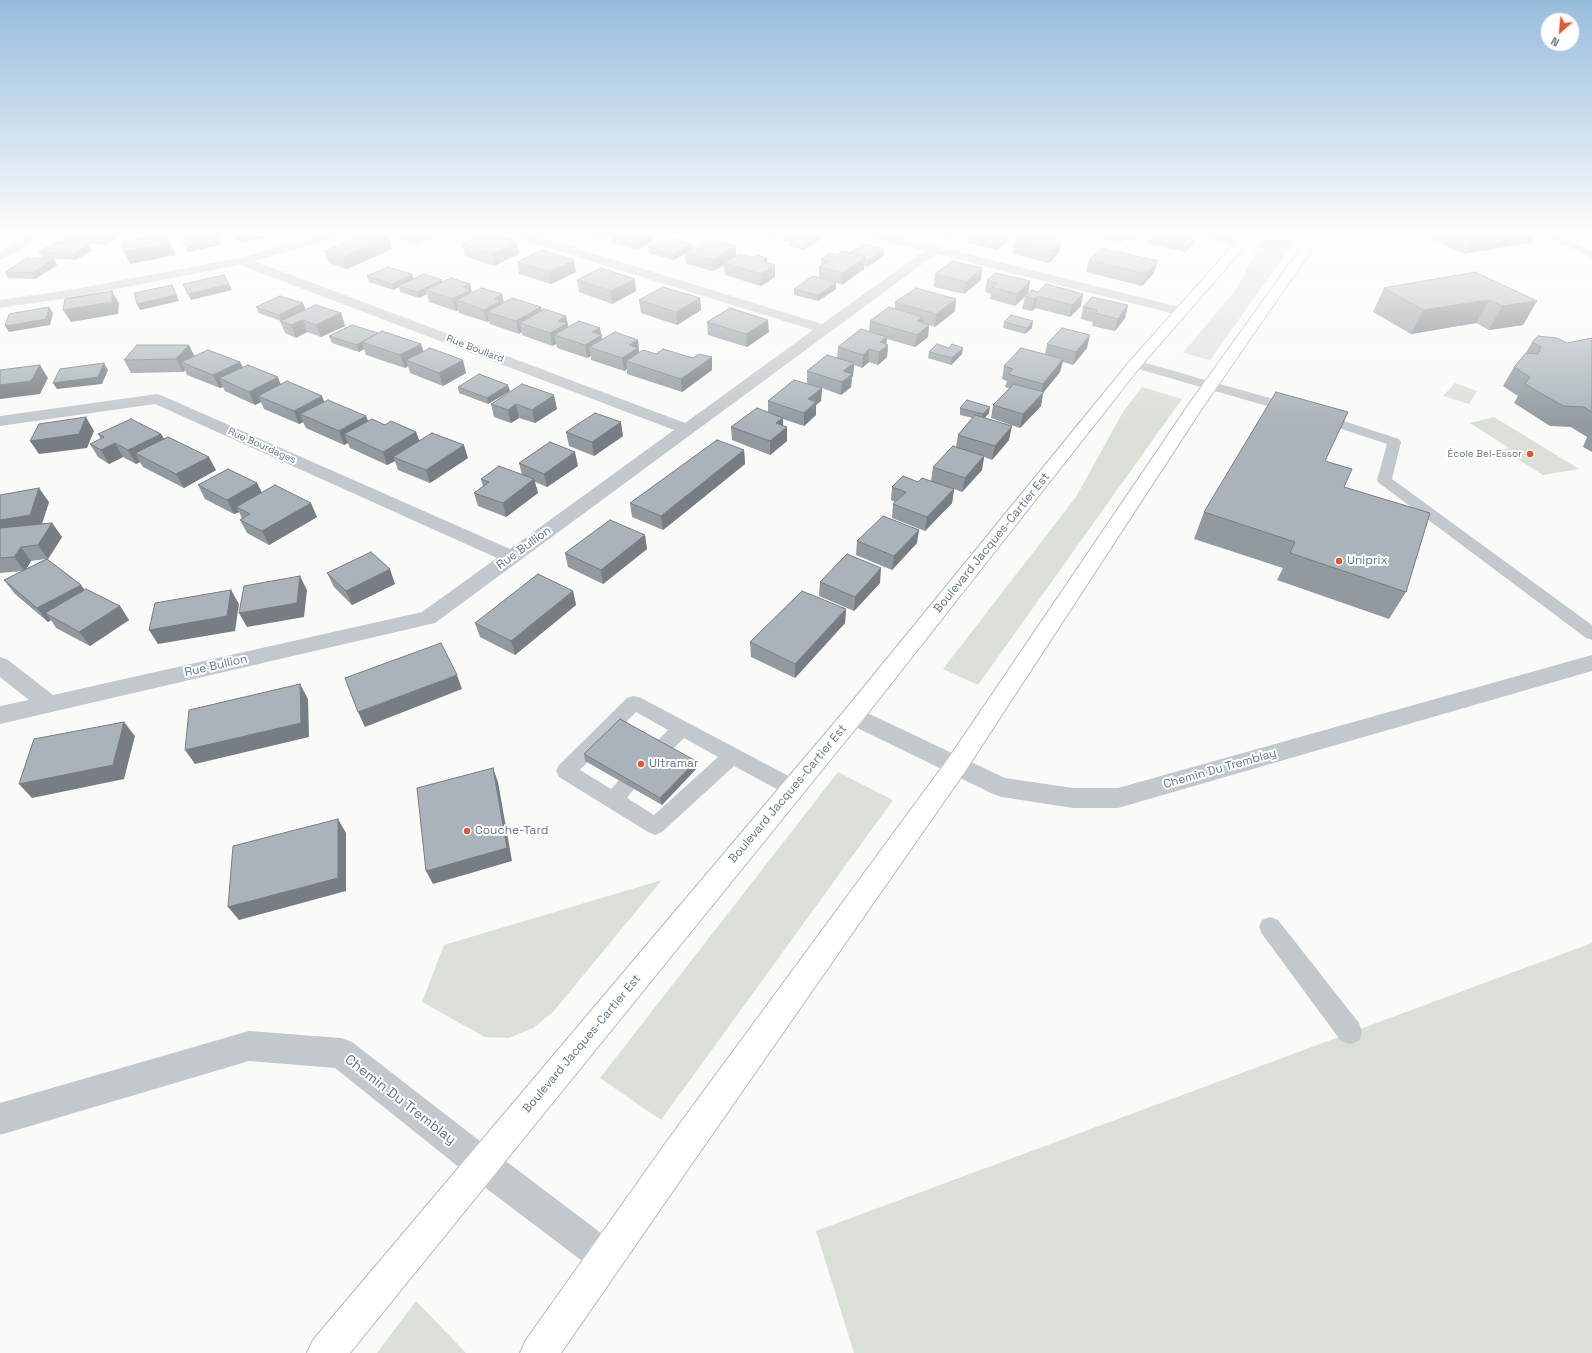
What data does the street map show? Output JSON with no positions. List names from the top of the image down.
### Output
{
  "streets": {
    "main road": ["Boulevard Jacques-Cartier Est"],
    "street": [
      "Rue Boullard",
      "Rue Bourdages",
      "Rue Bullion",
      "Chemin Du Tremblay"
    ]
  },
  "crossings": [
    ["Rue Boullard", "Rue Bullion"],
    ["Rue Bourdages", "Rue Bullion"],
    ["Boulevard Jacques-Cartier Est", "Chemin Du Tremblay"]
  ],
  "places": [
    "École Bel-Essor",
    "Uniprix",
    "Ultramar",
    "Couche-Tard"
  ],
  "north": "bottom left"
}
